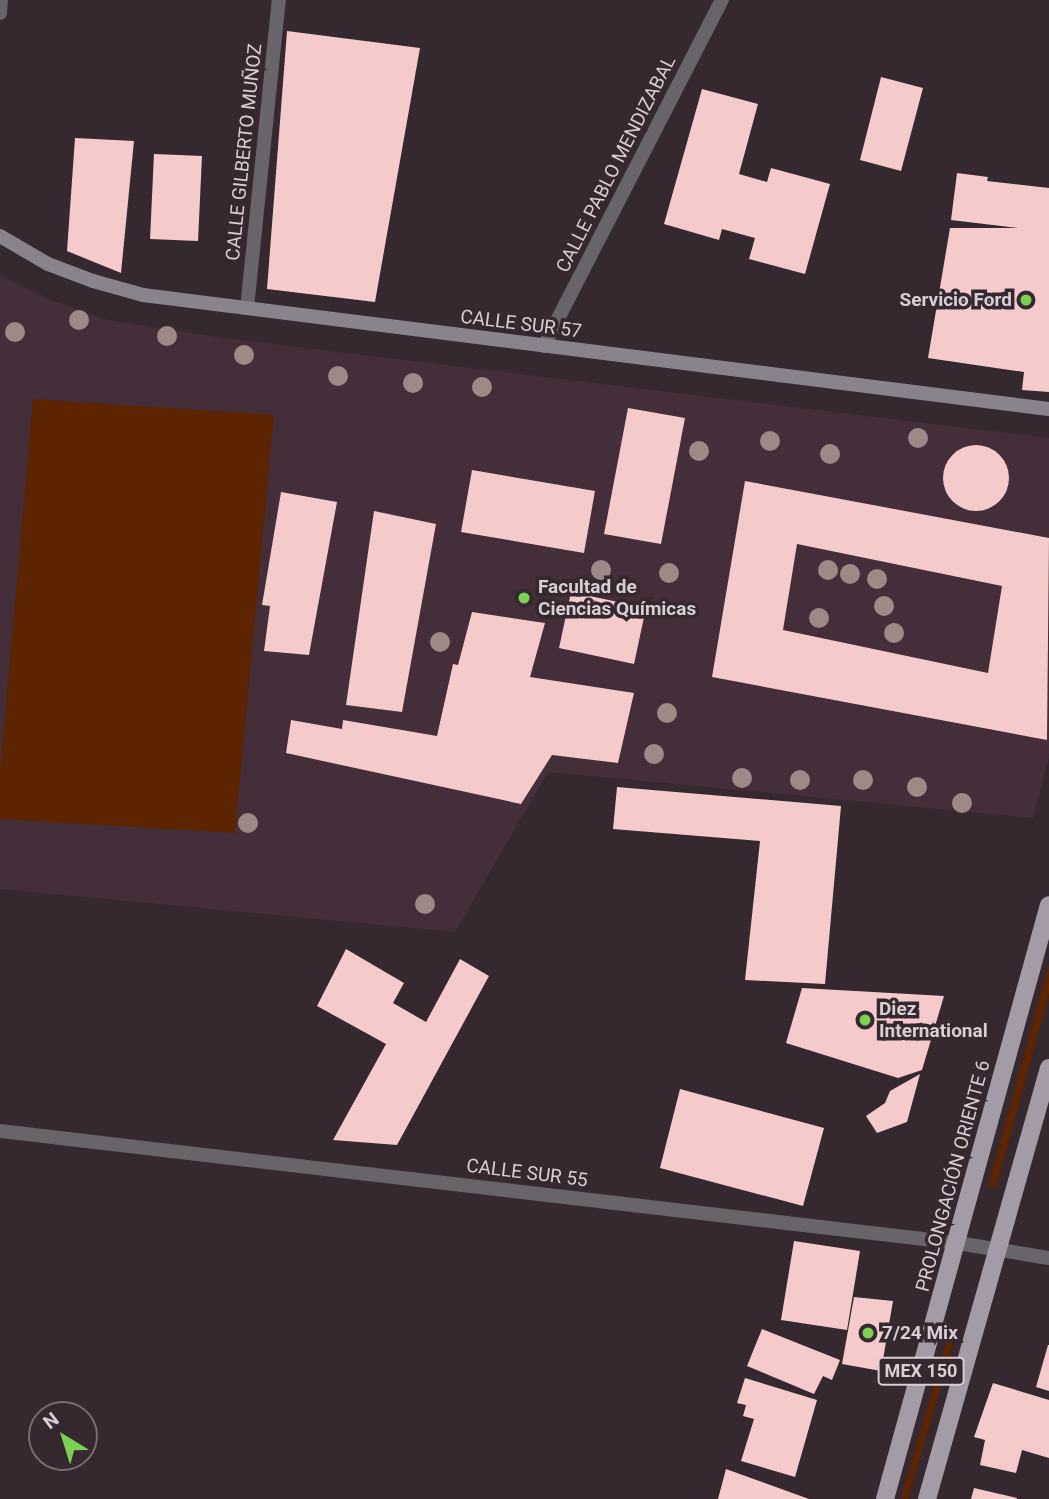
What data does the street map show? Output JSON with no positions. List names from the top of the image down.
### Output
{
  "streets": {
    "main road": ["CALLE SUR 57", "PROLONGACIÓN ORIENTE 6", "MEX 150"],
    "street": ["CALLE GILBERTO MUÑOZ", "CALLE PABLO MENDIZABAL", "CALLE SUR 55"]
  },
  "crossings": [
    ["CALLE GILBERTO MUÑOZ", "CALLE SUR 57"],
    ["CALLE PABLO MENDIZABAL", "CALLE SUR 57"],
    ["CALLE SUR 55", "PROLONGACIÓN ORIENTE 6"],
    ["CALLE SUR 55", "MEX 150"]
  ],
  "places": [
    "Servicio Ford",
    "Facultad de Ciencias Químicas",
    "Diez International",
    "7/24 Mix"
  ],
  "north": "top left"
}
